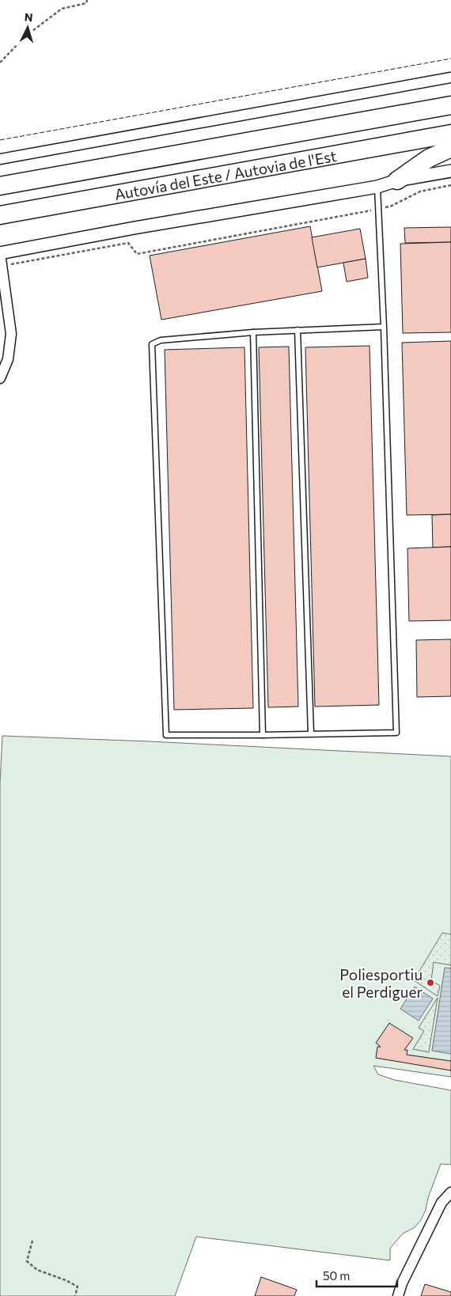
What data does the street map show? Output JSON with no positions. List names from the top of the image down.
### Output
{
  "streets": {
    "highway": ["Autovía del Este / Autovia de l'Est"]
  },
  "places": ["Poliesportiu el Perdiguer"],
  "scale_bar": "50 m",
  "north": "top"
}
